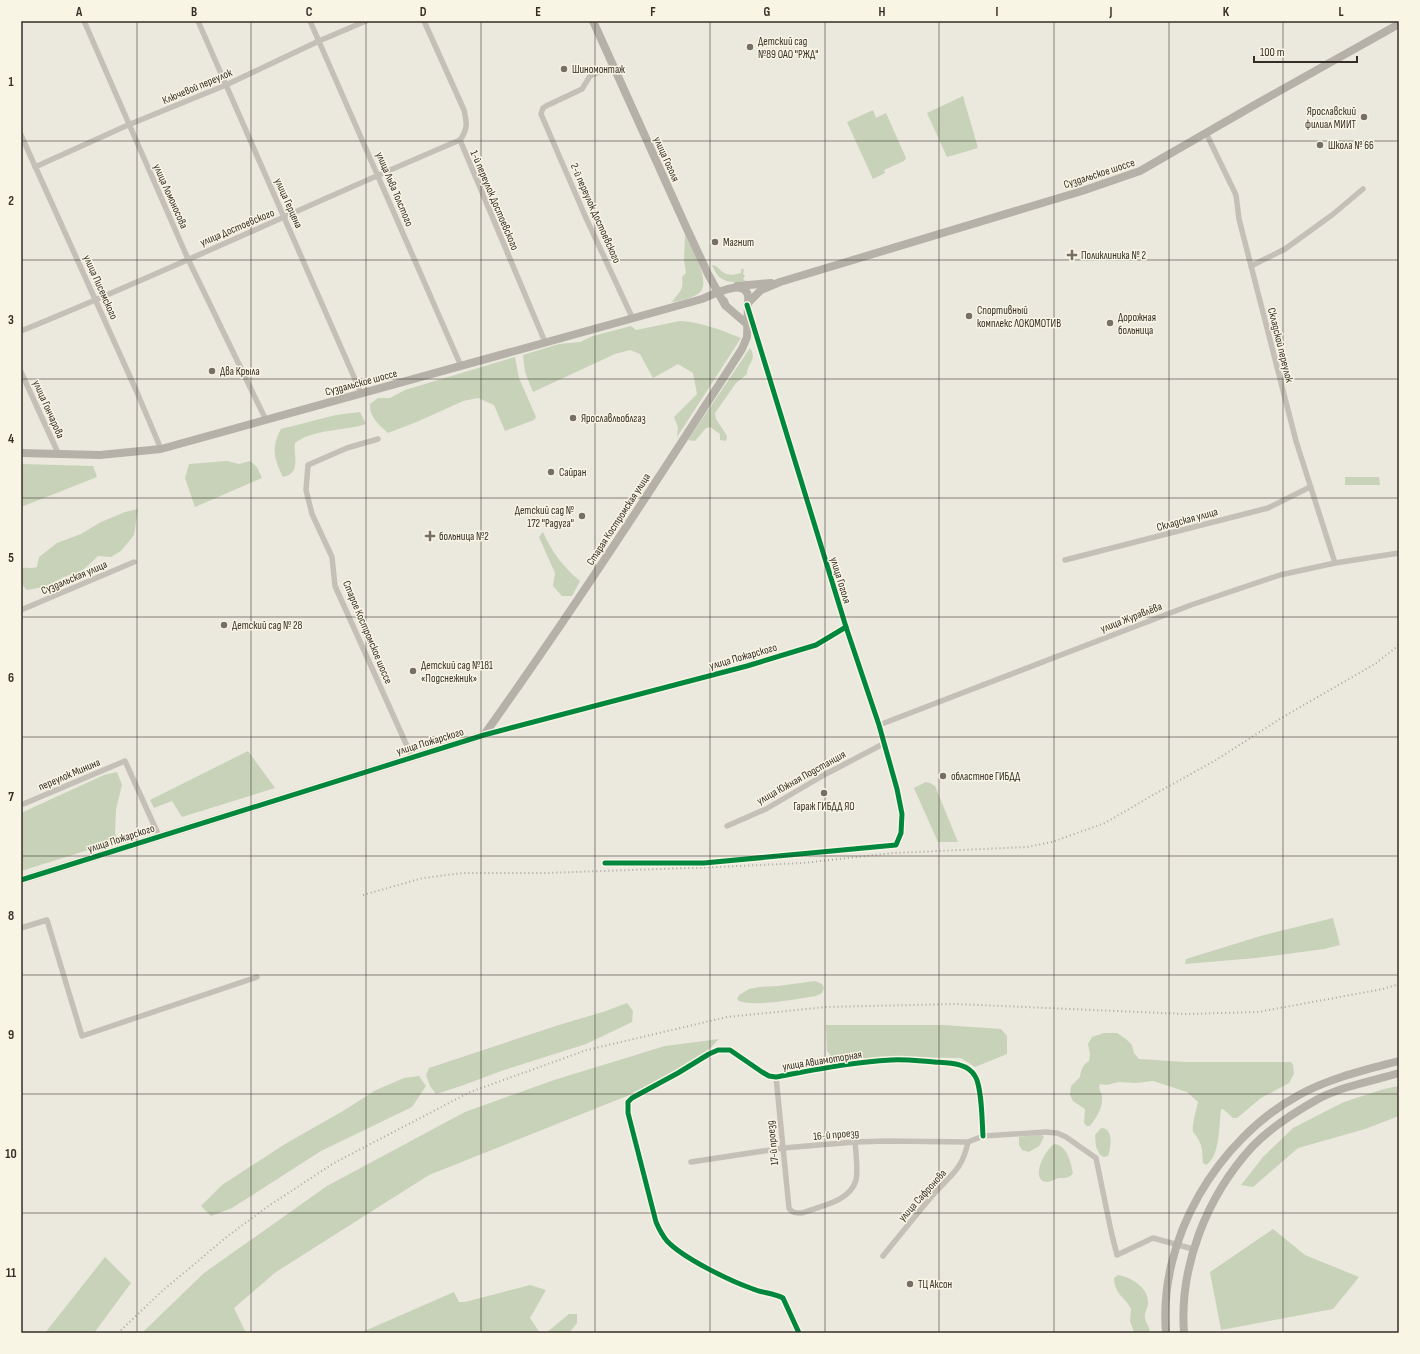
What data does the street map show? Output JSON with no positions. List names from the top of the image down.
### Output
{
  "streets": {
    "main road": [
      "улица Гоголя",
      "Суздальское шоссе",
      "Старая Костромская улица",
      "улица Пожарского"
    ],
    "street": [
      "Ключевой переулок",
      "улица Льва Толстого",
      "улица Ломоносова",
      "1-й переулок Достоевского",
      "улица Герцена",
      "2-й переулок Достоевского",
      "улица Достоевского",
      "улица Писемского",
      "Складской переулок",
      "улица Гончарова",
      "Складская улица",
      "Суздальская улица",
      "улица Журавлёва",
      "Старое Костромское шоссе",
      "переулок Минина",
      "улица Южная Подстанция",
      "улица Авиамоторная",
      "16-й проезд",
      "17-й проезд",
      "улица Сафронова"
    ]
  },
  "crossings": [
    ["Ключевой переулок", "улица Льва Толстого"],
    ["Ключевой переулок", "улица Ломоносова"],
    ["Ключевой переулок", "улица Герцена"],
    ["Ключевой переулок", "улица Писемского"],
    ["улица Гоголя", "Суздальское шоссе"],
    ["улица Гоголя", "2-й переулок Достоевского"],
    ["улица Гоголя", "Старая Костромская улица"],
    ["улица Гоголя", "улица Журавлёва"],
    ["улица Гоголя", "улица Пожарского"],
    ["улица Гоголя", "улица Южная Подстанция"],
    ["Суздальское шоссе", "улица Льва Толстого"],
    ["Суздальское шоссе", "улица Ломоносова"],
    ["Суздальское шоссе", "1-й переулок Достоевского"],
    ["Суздальское шоссе", "улица Герцена"],
    ["Суздальское шоссе", "2-й переулок Достоевского"],
    ["Суздальское шоссе", "улица Писемского"],
    ["Суздальское шоссе", "Складской переулок"],
    ["Суздальское шоссе", "улица Гончарова"],
    ["Суздальское шоссе", "Старая Костромская улица"],
    ["улица Льва Толстого", "улица Достоевского"],
    ["улица Ломоносова", "улица Достоевского"],
    ["1-й переулок Достоевского", "улица Достоевского"],
    ["улица Герцена", "улица Достоевского"],
    ["улица Достоевского", "улица Писемского"],
    ["Складской переулок", "Складская улица"],
    ["Складской переулок", "улица Журавлёва"],
    ["Старая Костромская улица", "улица Пожарского"],
    ["Старое Костромское шоссе", "улица Пожарского"],
    ["улица Пожарского", "переулок Минина"],
    ["улица Авиамоторная", "16-й проезд"],
    ["улица Авиамоторная", "17-й проезд"],
    ["16-й проезд", "17-й проезд"],
    ["16-й проезд", "улица Сафронова"]
  ],
  "places": {
    "other": [
      "Детский сад №89 ОАО \"РЖД\"",
      "Шиномонтаж",
      "Ярославский филиал МИИТ",
      "Школа № 66",
      "Магнит",
      "Спортивный комплекс ЛОКОМОТИВ",
      "Дорожная больница",
      "Два Крыла",
      "Ярославльоблгаз",
      "Сайран",
      "Детский сад № 172 \"Радуга\"",
      "Детский сад № 28",
      "Детский сад №181 «Подснежник»",
      "областное ГИБДД",
      "Гараж ГИБДД ЯО",
      "ТЦ Аксон"
    ],
    "health": ["Поликлиника № 2", "больница №2"]
  },
  "scale_bar": "100 m",
  "grid": {
    "columns": [
      "A",
      "B",
      "C",
      "D",
      "E",
      "F",
      "G",
      "H",
      "I",
      "J",
      "K",
      "L"
    ],
    "rows": [
      "1",
      "2",
      "3",
      "4",
      "5",
      "6",
      "7",
      "8",
      "9",
      "10",
      "11"
    ]
  }
}
